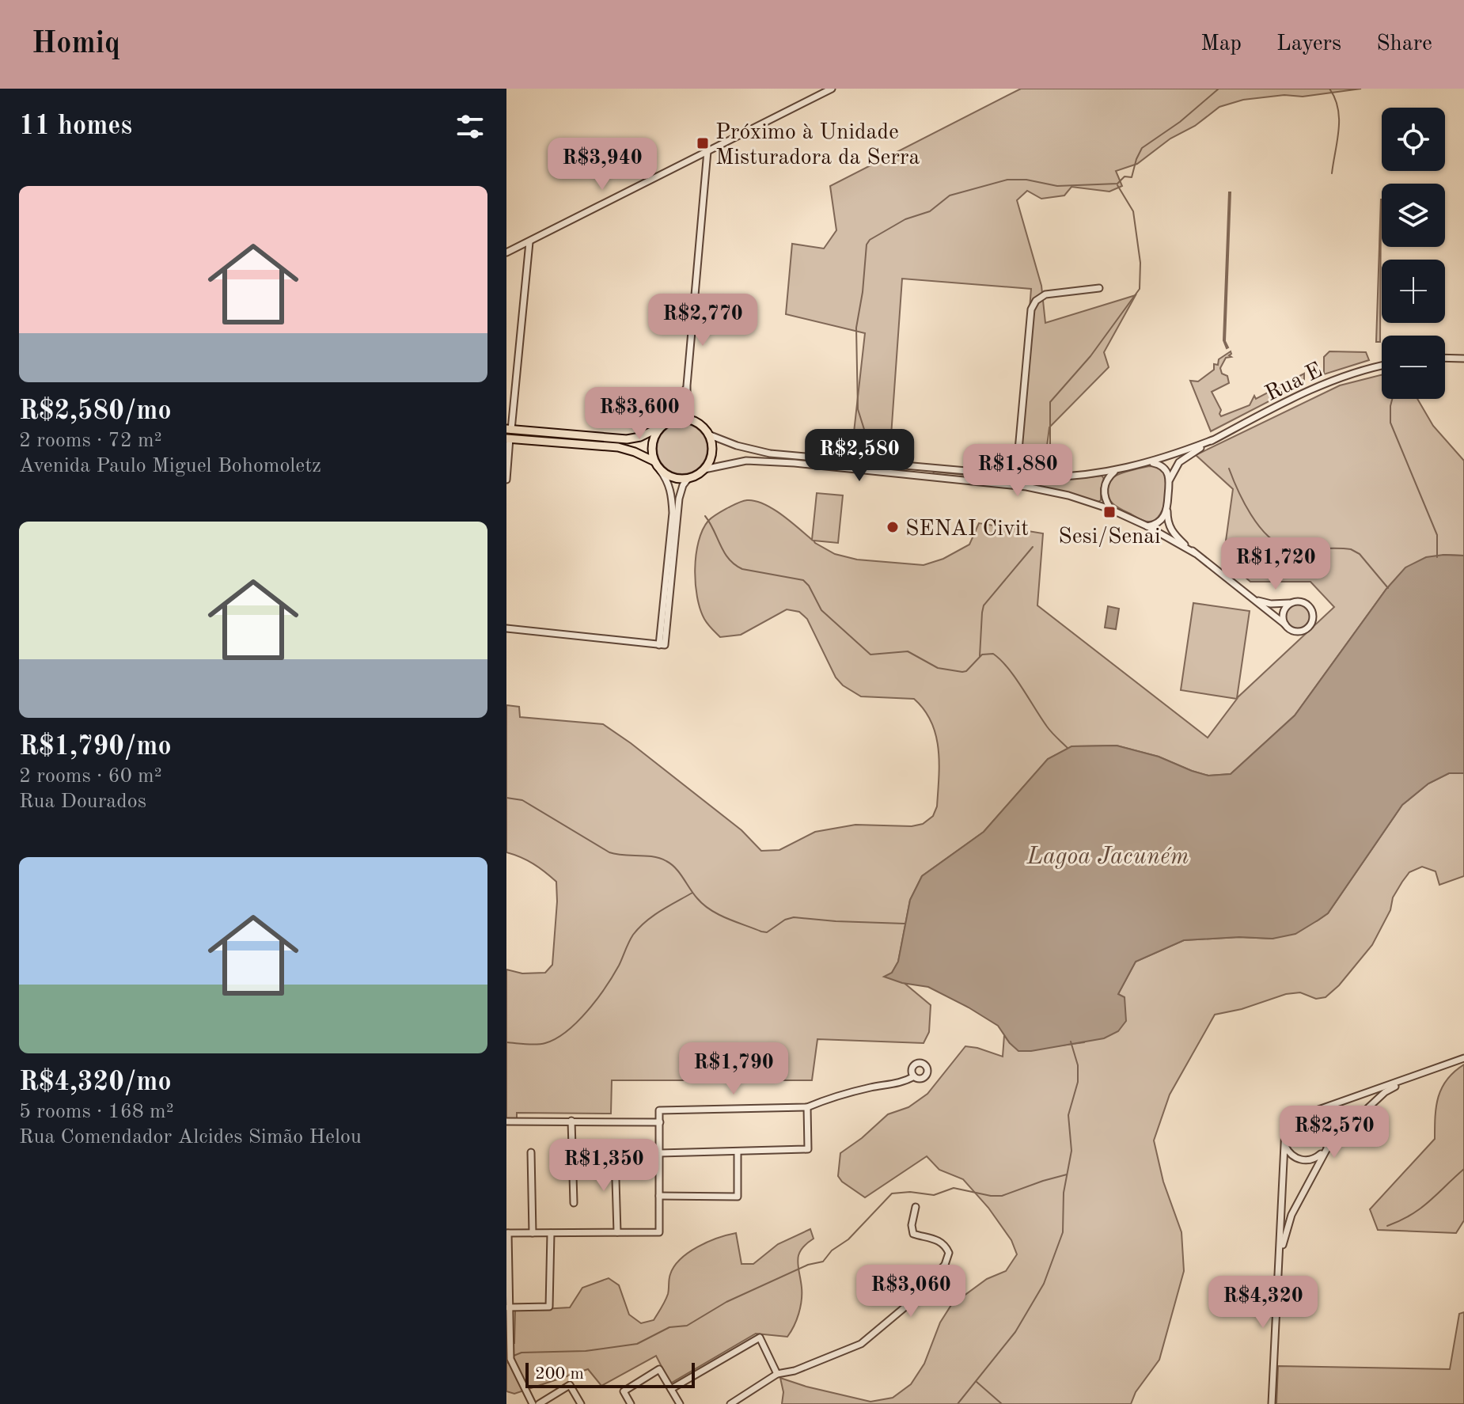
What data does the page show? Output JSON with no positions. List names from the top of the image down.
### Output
{
  "streets": {
    "street": ["Rua E"]
  },
  "water": ["Lagoa Jacuném"],
  "places": {
    "transit": ["Próximo à Unidade Misturadora da Serra", "Sesi/Senai"],
    "other": ["SENAI Civit"]
  },
  "scale_bar": "200 m",
  "page": {
    "header": "Homiq",
    "nav": ["Map", "Layers", "Share"],
    "heading": "11 homes",
    "map_buttons": ["+", "−"],
    "price": [
      "R$3,940",
      "R$2,770",
      "R$3,600",
      "R$2,580",
      "R$1,880",
      "R$1,720",
      "R$1,790",
      "R$2,570",
      "R$1,350",
      "R$3,060",
      "R$4,320"
    ],
    "list": [
      {
        "name": "R$2,580/mo",
        "note": "2 rooms · 72 m² · Avenida Paulo Miguel Bohomoletz"
      },
      {
        "name": "R$1,790/mo",
        "note": "2 rooms · 60 m² · Rua Dourados"
      },
      {
        "name": "R$4,320/mo",
        "note": "5 rooms · 168 m² · Rua Comendador Alcides Simão Helou"
      }
    ],
    "scale": "200 m"
  }
}
